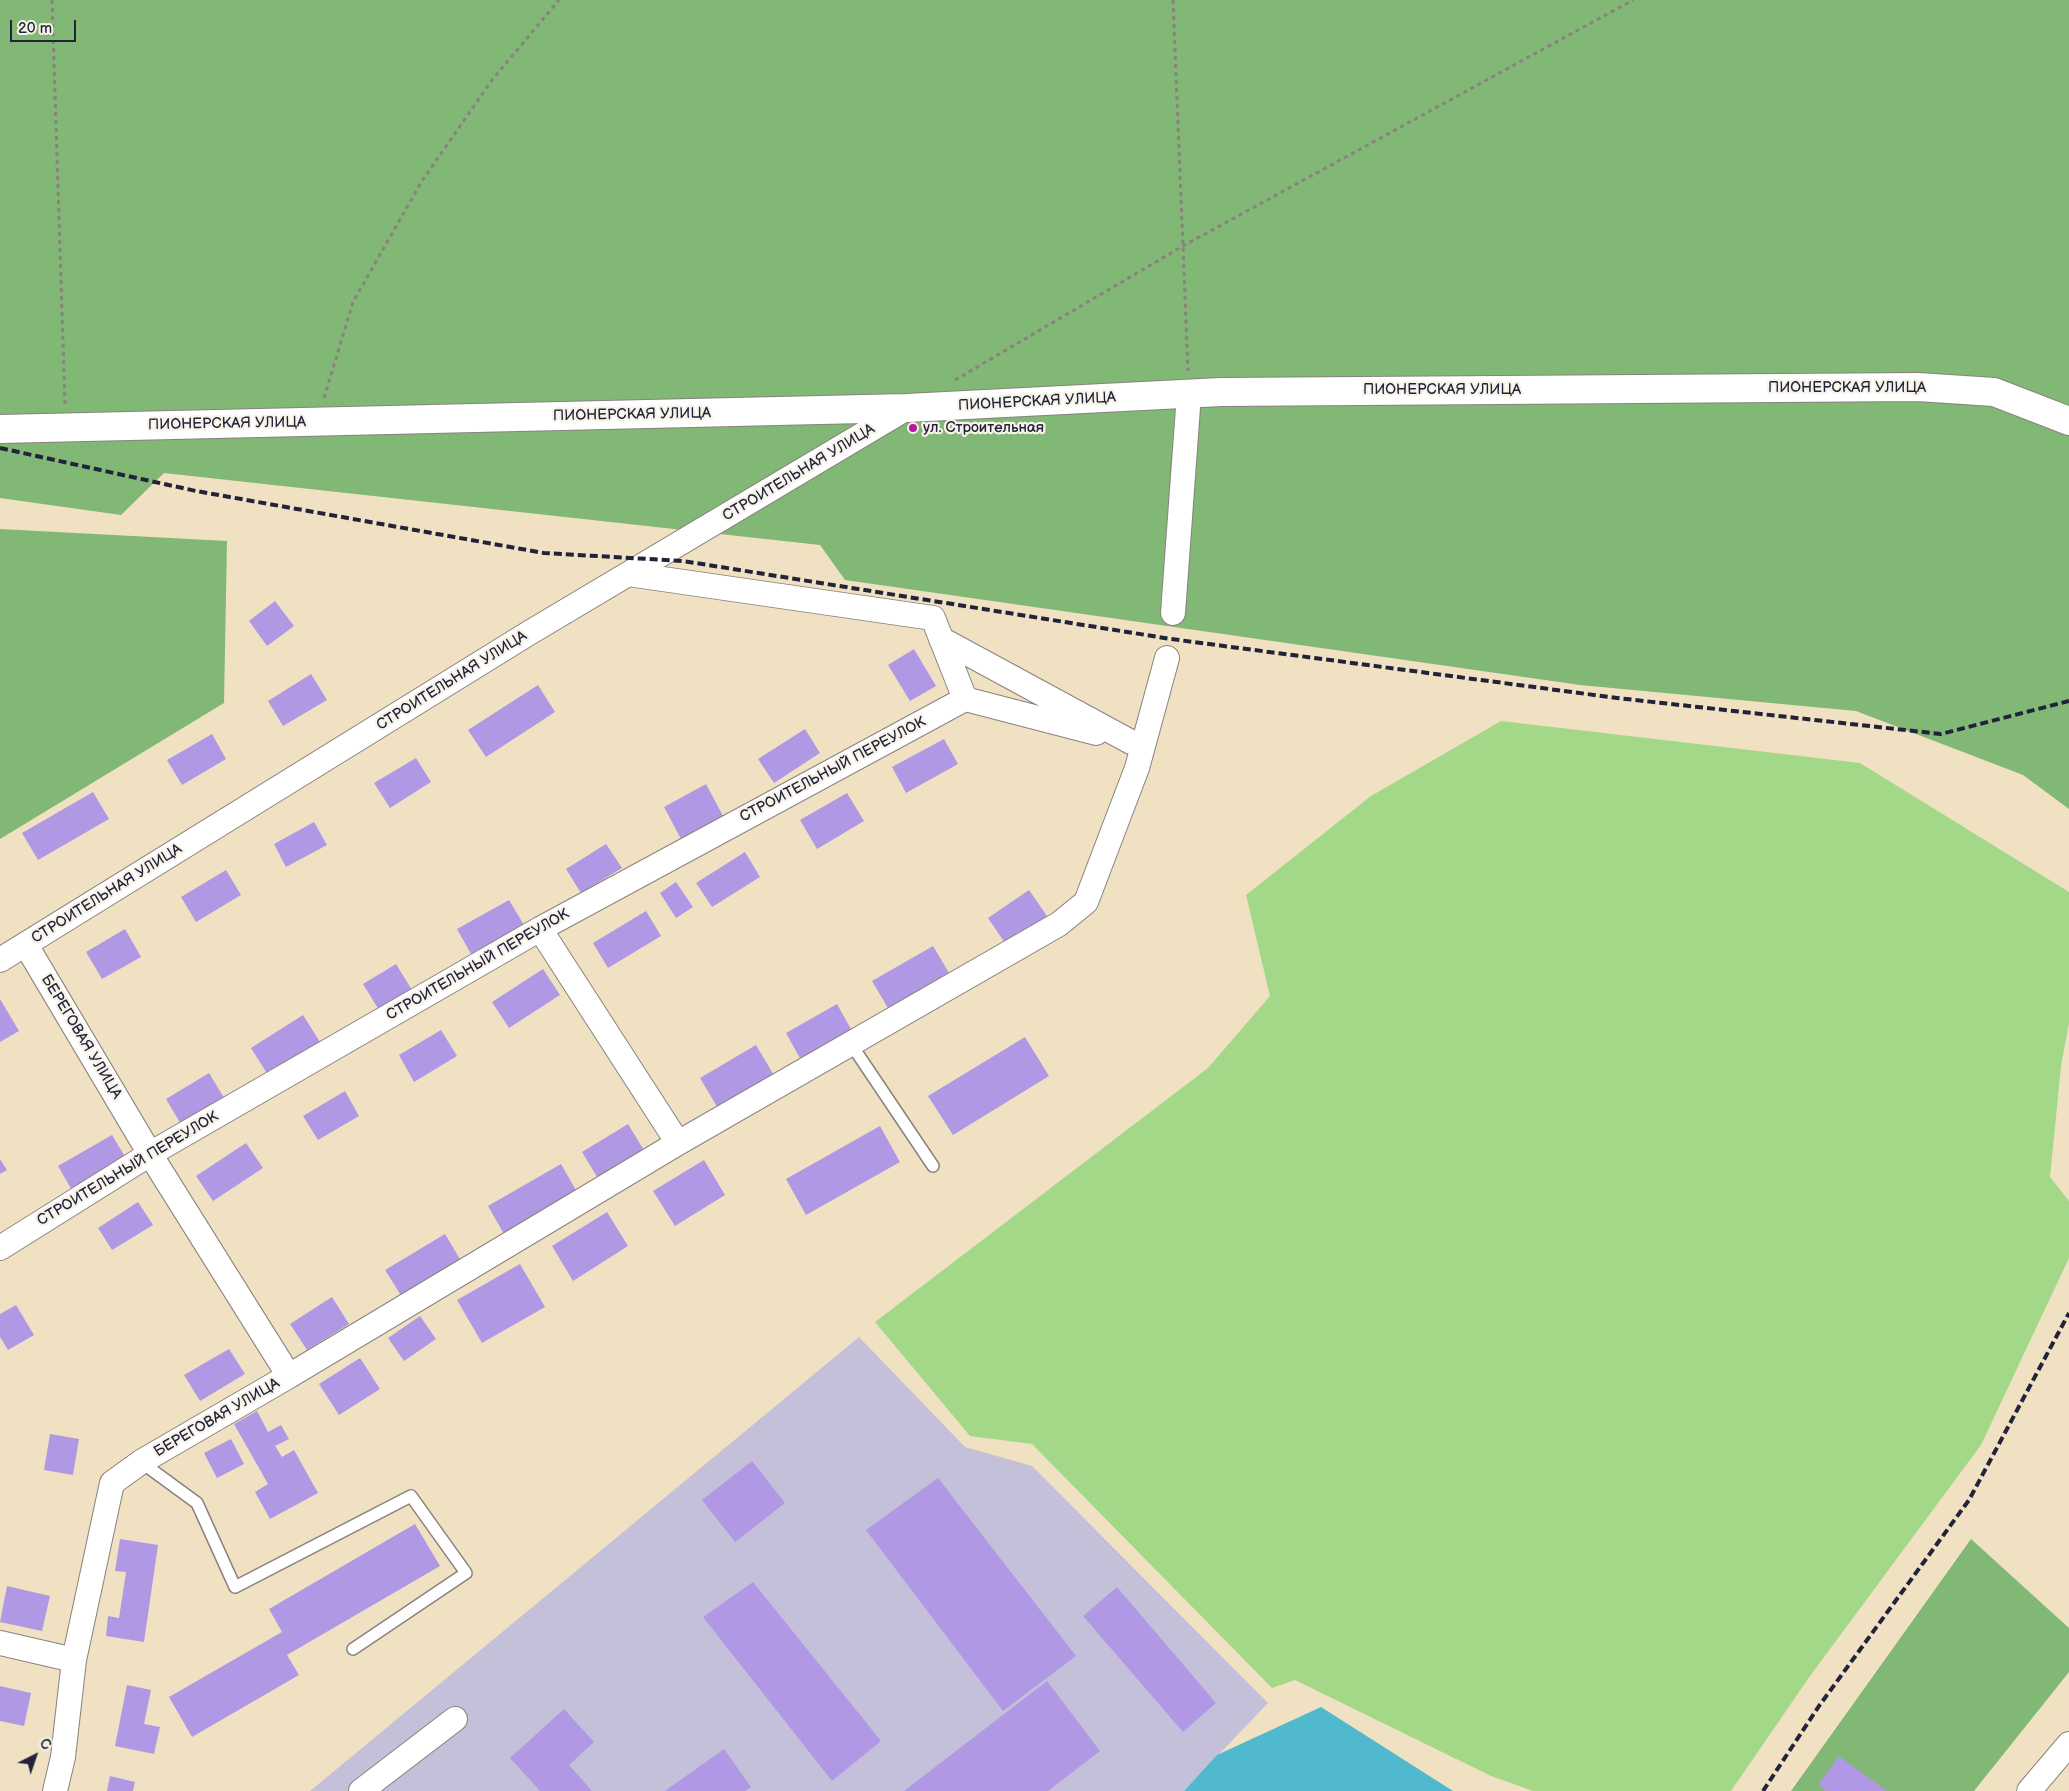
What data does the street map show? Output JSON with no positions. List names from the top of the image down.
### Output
{
  "streets": {
    "street": [
      "ПИОНЕРСКАЯ УЛИЦА",
      "СТРОИТЕЛЬНАЯ УЛИЦА",
      "СТРОИТЕЛЬНЫЙ ПЕРЕУЛОК",
      "БЕРЕГОВАЯ УЛИЦА"
    ]
  },
  "crossings": [
    ["ПИОНЕРСКАЯ УЛИЦА", "СТРОИТЕЛЬНАЯ УЛИЦА"],
    ["СТРОИТЕЛЬНАЯ УЛИЦА", "БЕРЕГОВАЯ УЛИЦА"],
    ["СТРОИТЕЛЬНЫЙ ПЕРЕУЛОК", "БЕРЕГОВАЯ УЛИЦА"]
  ],
  "places": ["ул. Строительная"],
  "scale_bar": "20 m",
  "north": "top right"
}
